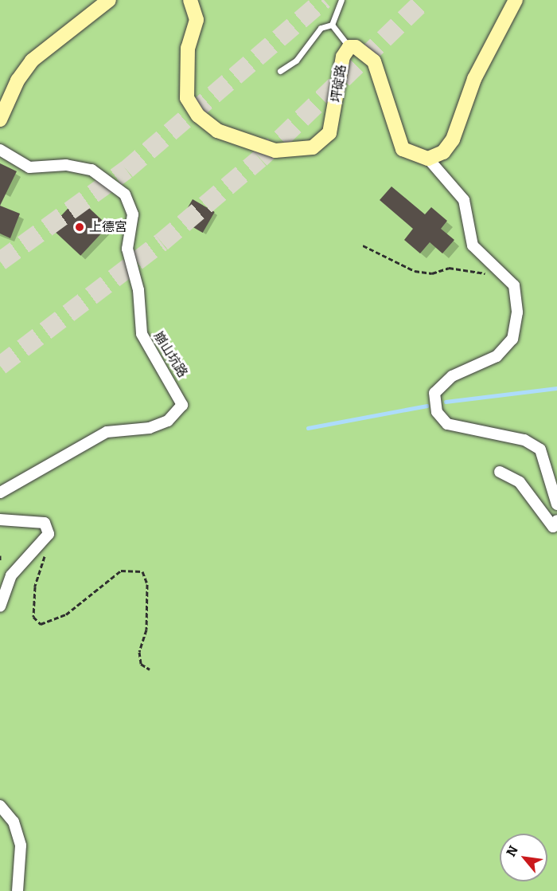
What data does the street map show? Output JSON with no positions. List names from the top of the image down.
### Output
{
  "streets": {
    "main road": ["坪碇路"],
    "street": ["崩山坑路"]
  },
  "places": ["上德宮"],
  "north": "top left"
}
